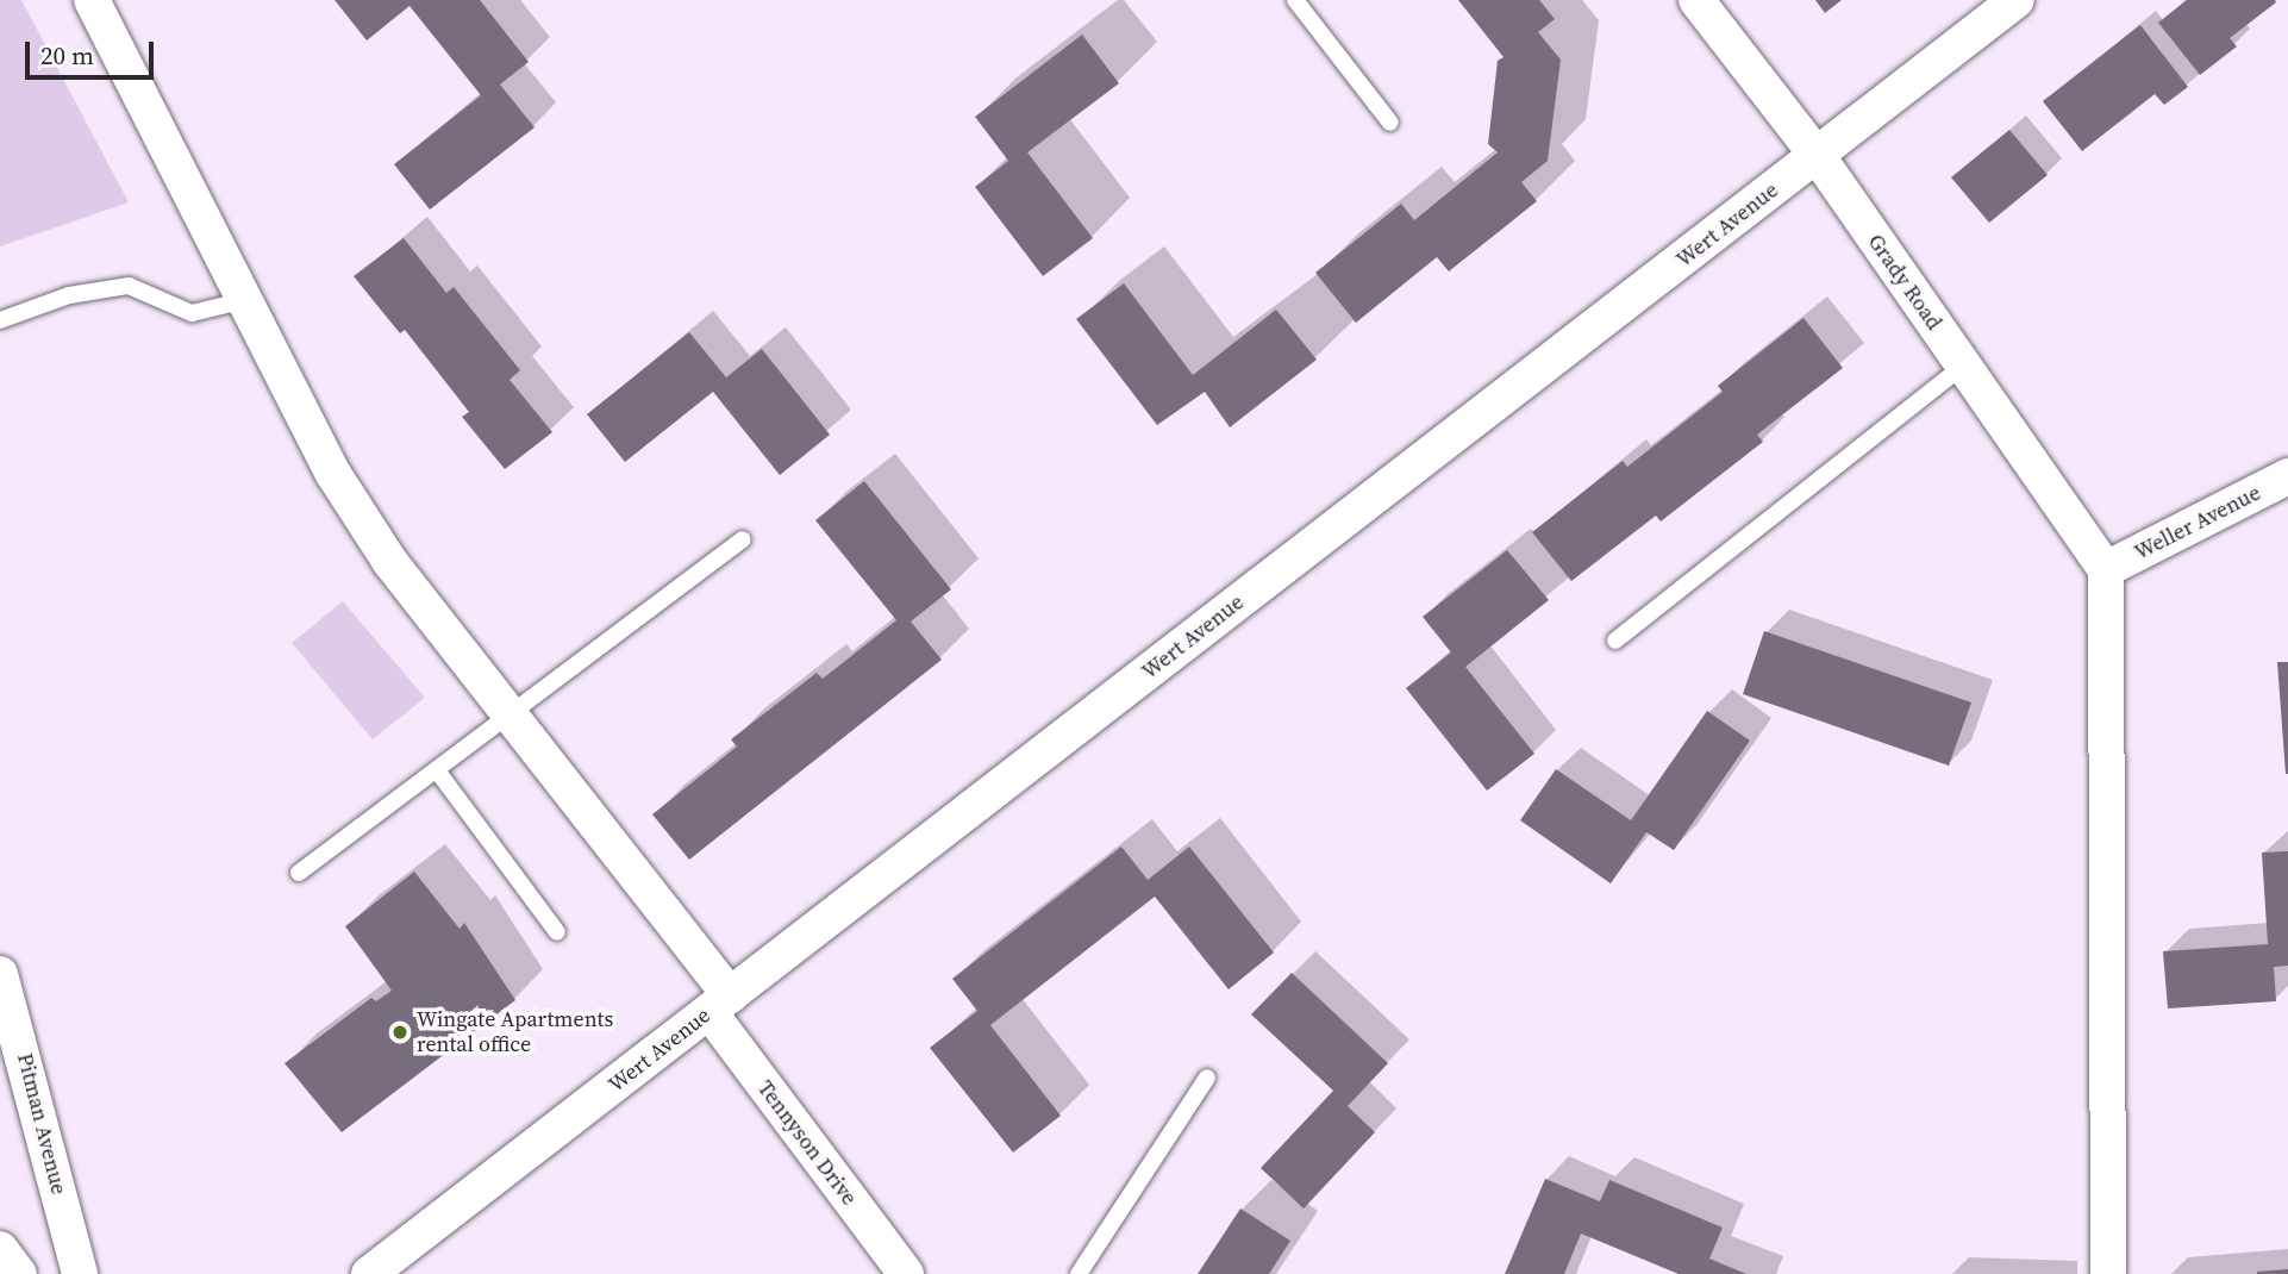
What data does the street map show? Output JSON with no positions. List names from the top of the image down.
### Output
{
  "streets": {
    "street": [
      "Wert Avenue",
      "Grady Road",
      "Weller Avenue",
      "Pitman Avenue",
      "Tennyson Drive"
    ]
  },
  "crossings": [
    ["Wert Avenue", "Grady Road"],
    ["Wert Avenue", "Tennyson Drive"],
    ["Grady Road", "Weller Avenue"]
  ],
  "places": ["Wingate Apartments rental office"],
  "scale_bar": "20 m"
}
